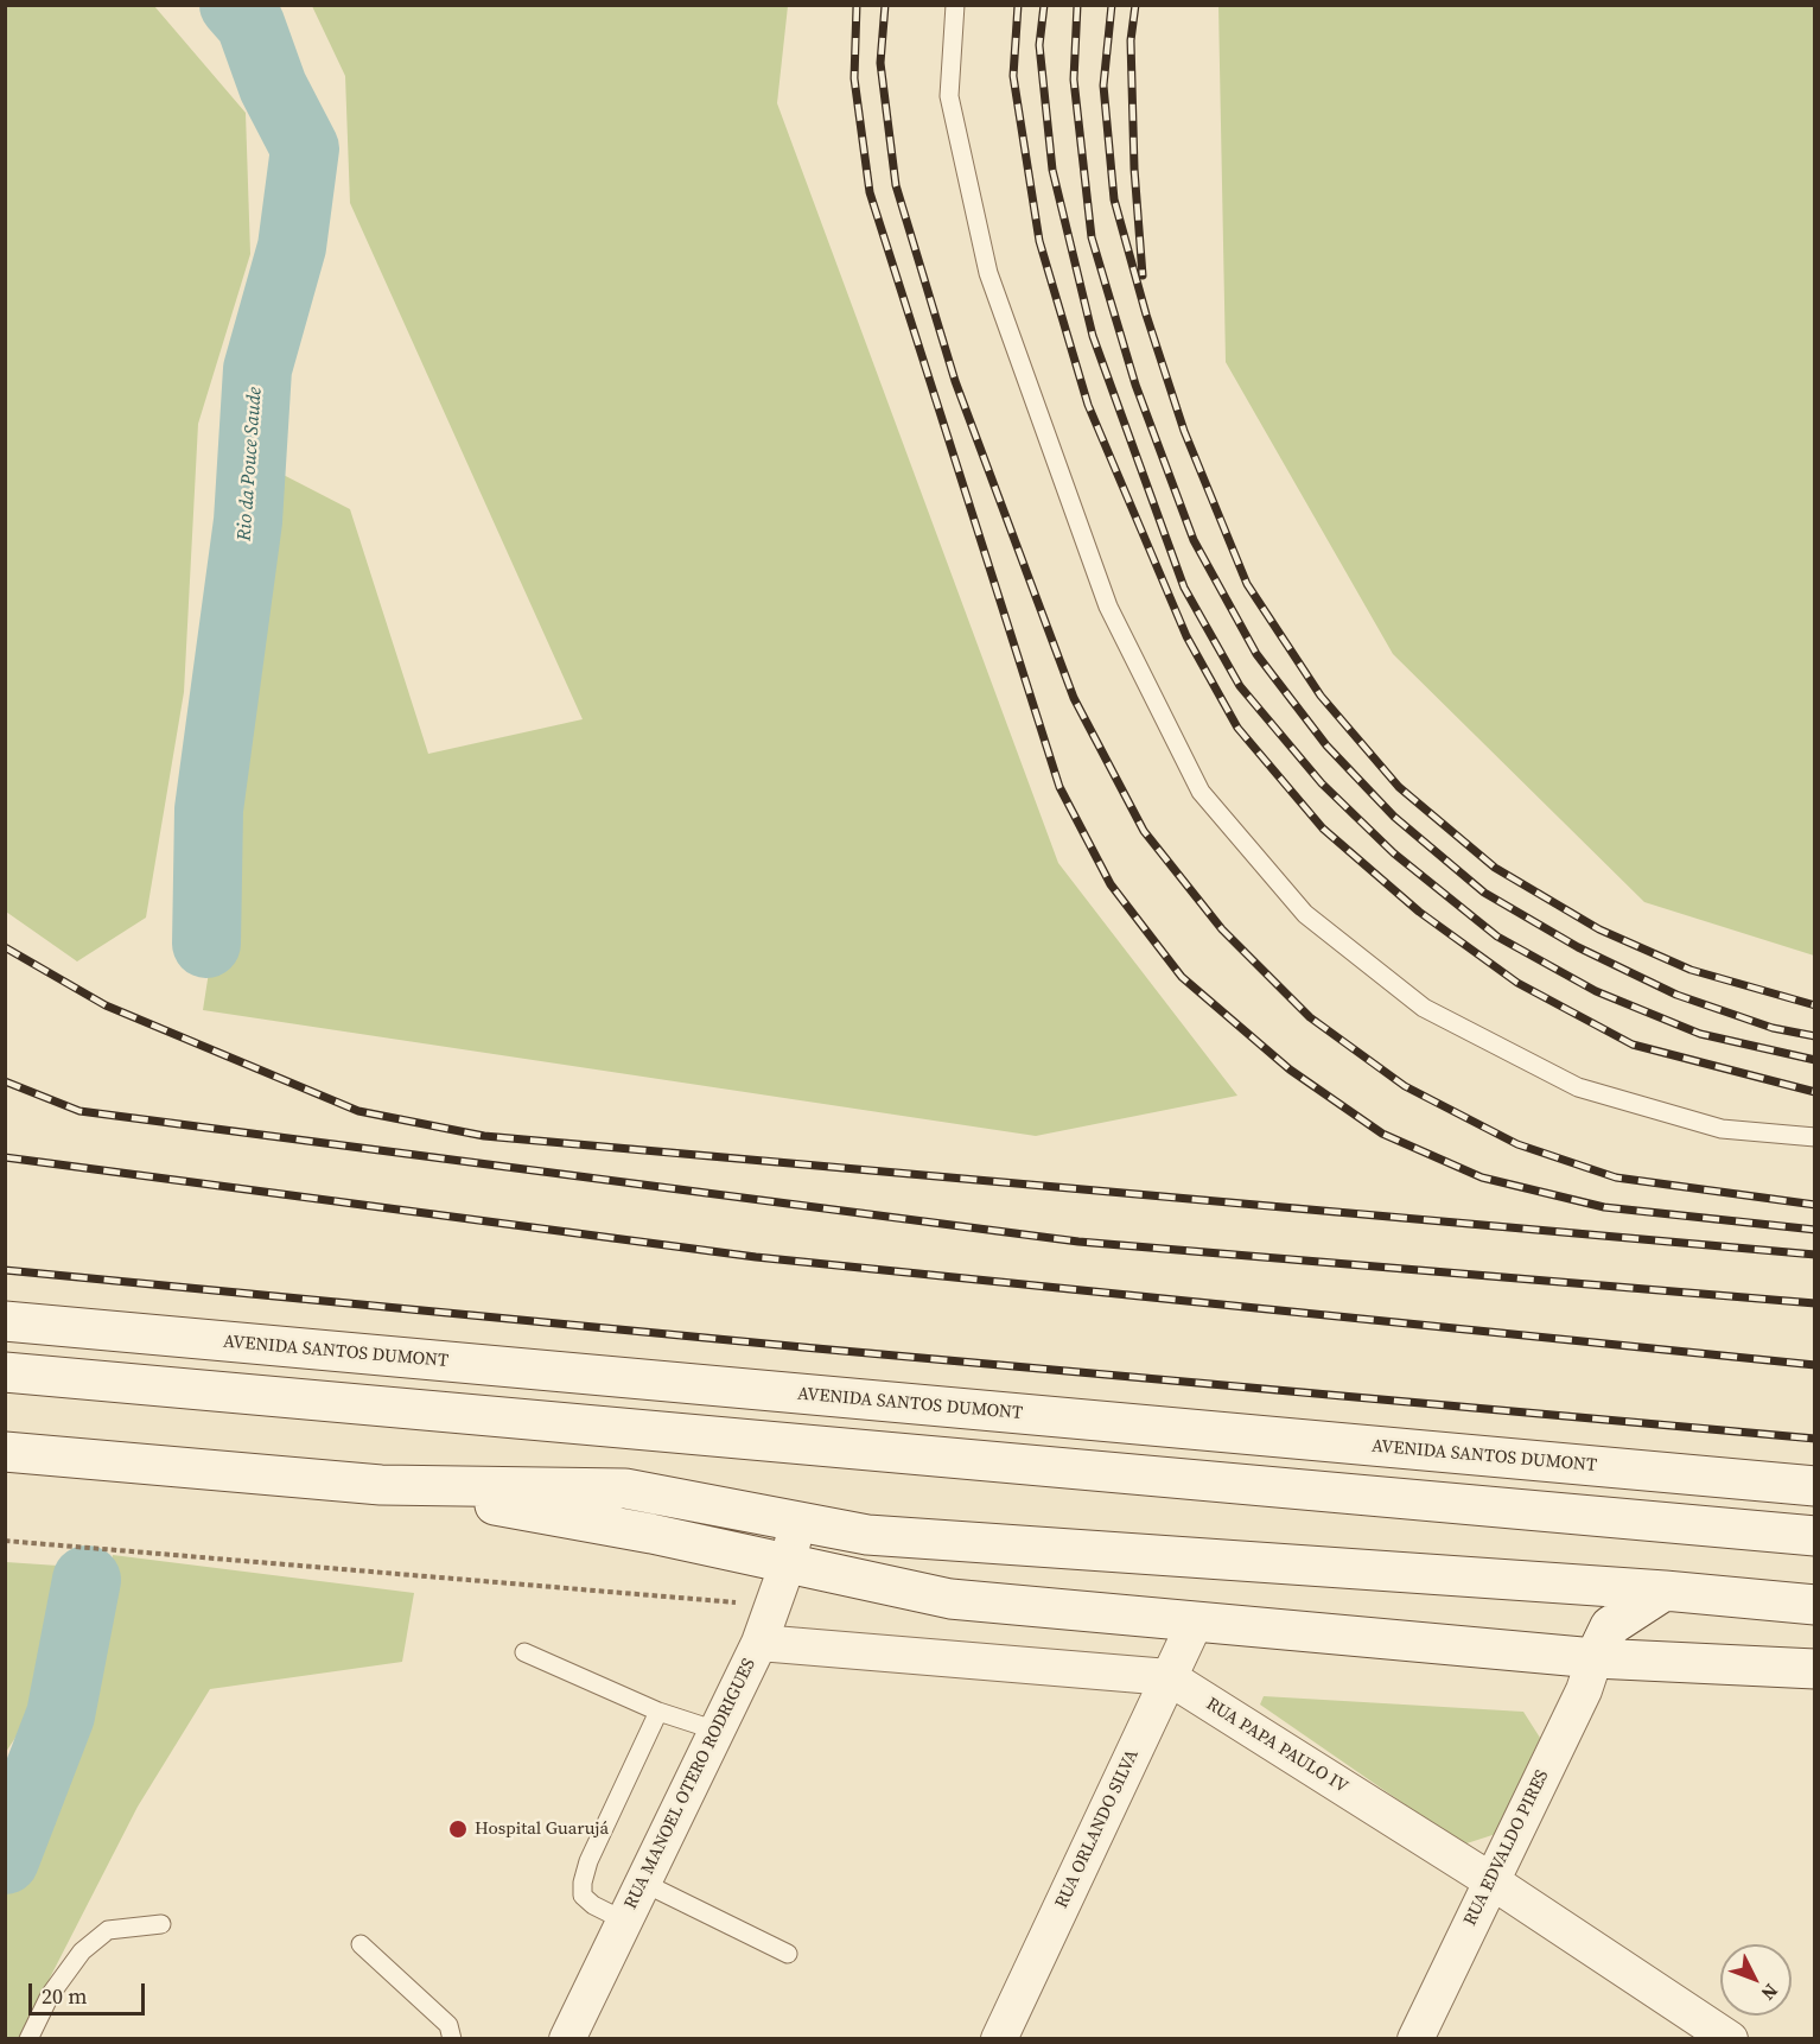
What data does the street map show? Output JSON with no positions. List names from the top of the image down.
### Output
{
  "streets": {
    "main road": ["AVENIDA SANTOS DUMONT"],
    "street": [
      "RUA PAPA PAULO IV",
      "RUA MANOEL OTERO RODRIGUES",
      "RUA ORLANDO SILVA",
      "RUA EDVALDO PIRES"
    ]
  },
  "crossings": [
    ["RUA PAPA PAULO IV", "RUA MANOEL OTERO RODRIGUES"],
    ["RUA PAPA PAULO IV", "RUA ORLANDO SILVA"],
    ["RUA PAPA PAULO IV", "RUA EDVALDO PIRES"]
  ],
  "water": ["Rio da Pouce Saude"],
  "places": ["Hospital Guarujá"],
  "scale_bar": "20 m",
  "north": "bottom right"
}
